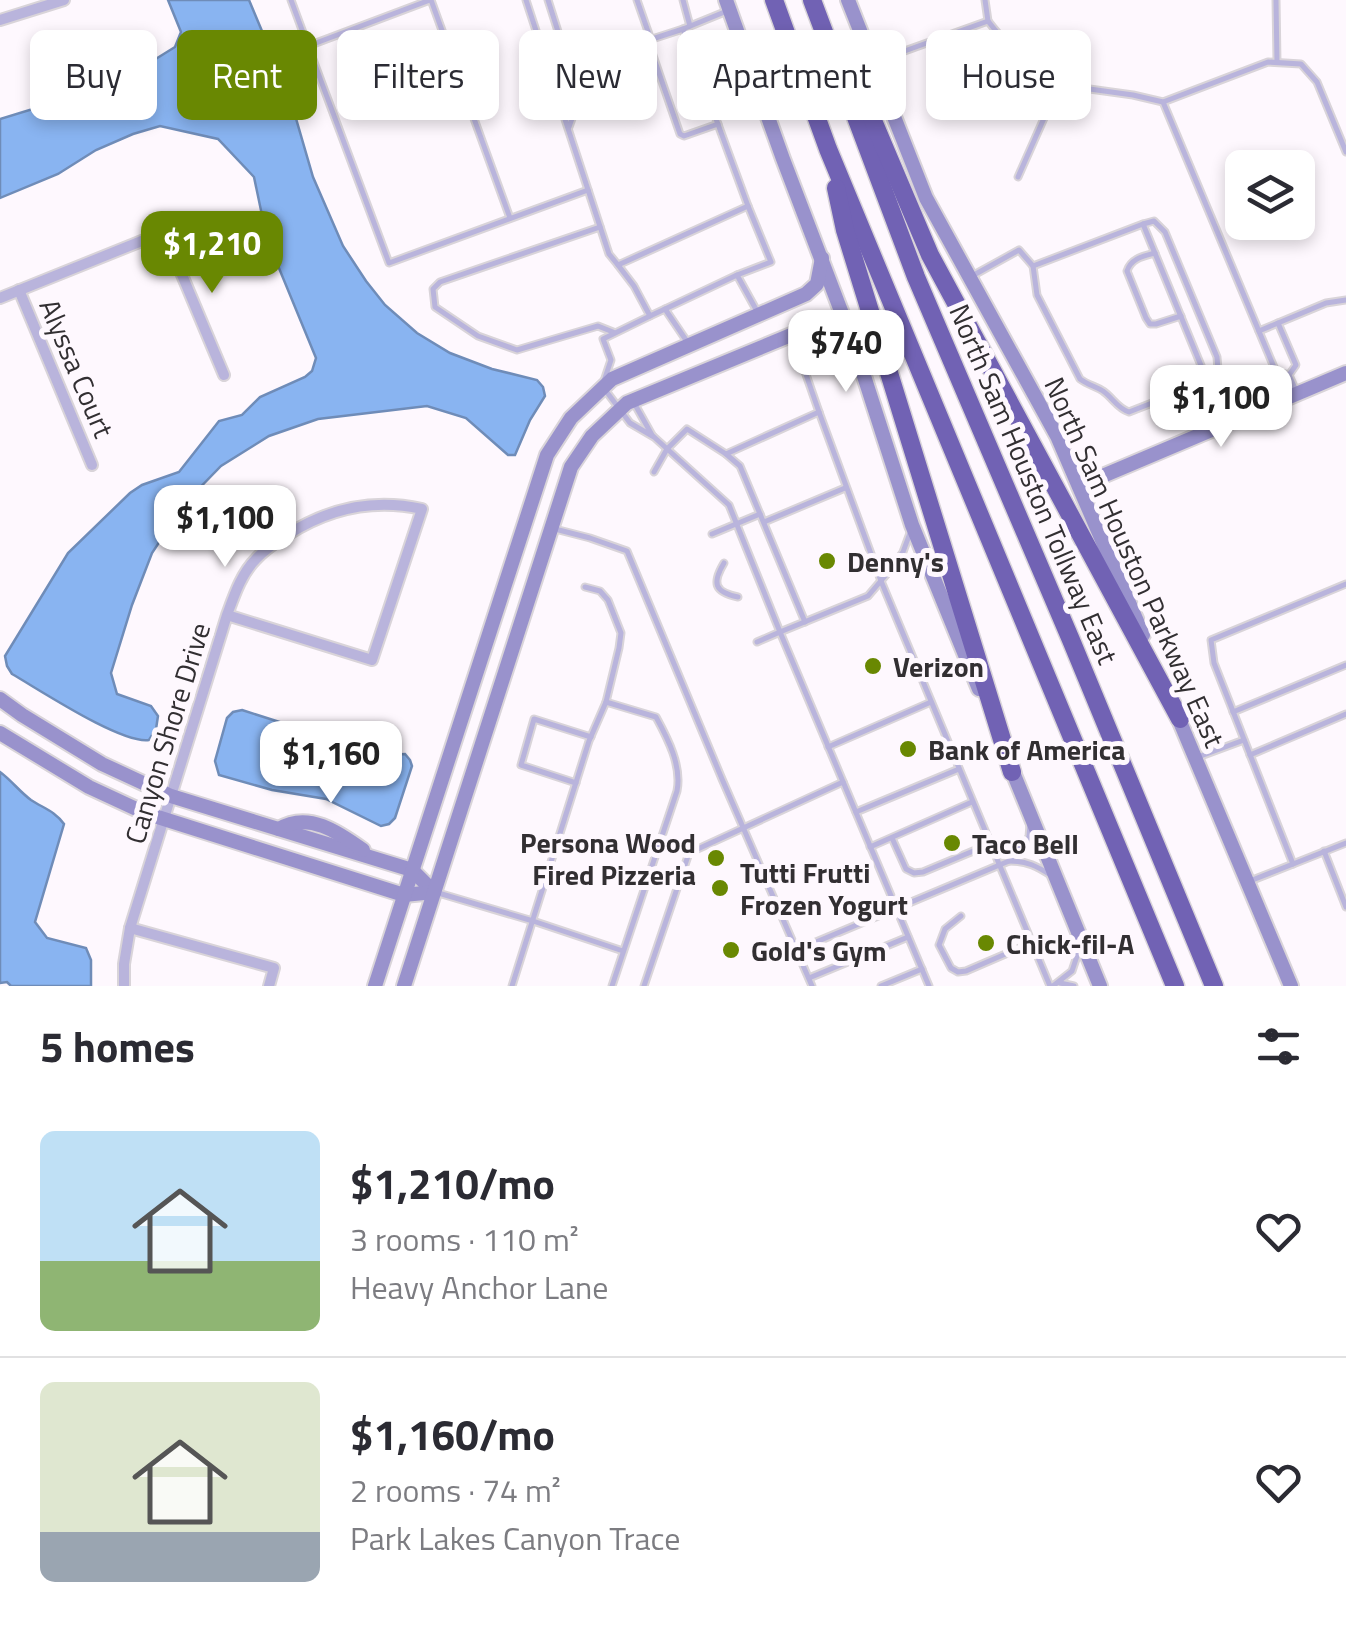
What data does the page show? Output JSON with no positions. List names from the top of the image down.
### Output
{
  "streets": {
    "highway": ["North Sam Houston Tollway East"],
    "street": ["Alyssa Court", "North Sam Houston Parkway East", "Canyon Shore Drive"]
  },
  "places": [
    "Denny's",
    "Verizon",
    "Bank of America",
    "Taco Bell",
    "Persona Wood Fired Pizzeria",
    "Tutti Frutti Frozen Yogurt",
    "Chick-fil-A",
    "Gold's Gym"
  ],
  "page": {
    "chip": [
      "Buy",
      "Rent",
      "Filters",
      "New",
      "Apartment",
      "House"
    ],
    "price": [
      "$1,210",
      "$740",
      "$1,100",
      "$1,100",
      "$1,160"
    ],
    "heading": "5 homes",
    "list": [
      {
        "name": "$1,210/mo",
        "note": "3 rooms · 110 m² · Heavy Anchor Lane"
      },
      {
        "name": "$1,160/mo",
        "note": "2 rooms · 74 m² · Park Lakes Canyon Trace"
      }
    ]
  }
}
